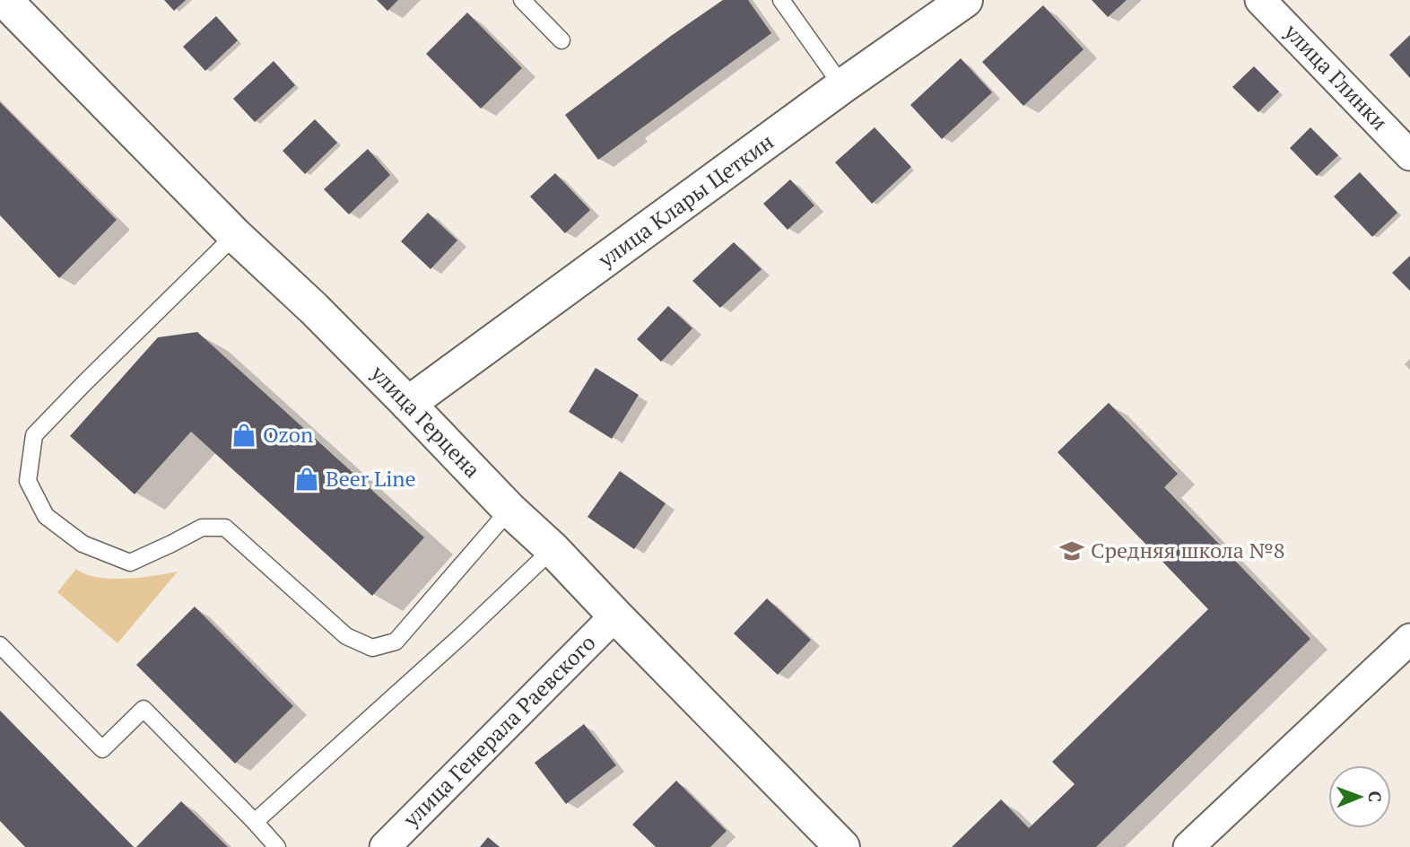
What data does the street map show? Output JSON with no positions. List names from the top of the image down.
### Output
{
  "streets": {
    "main road": ["улица Клары Цеткин", "улица Герцена"],
    "street": ["улица Глинки", "улица Генерала Раевского"]
  },
  "crossings": [
    ["улица Клары Цеткин", "улица Герцена"],
    ["улица Герцена", "улица Генерала Раевского"]
  ],
  "places": {
    "shop": ["Ozon", "Beer Line"],
    "school or university": ["Средняя школа №8"]
  },
  "north": "right"
}
